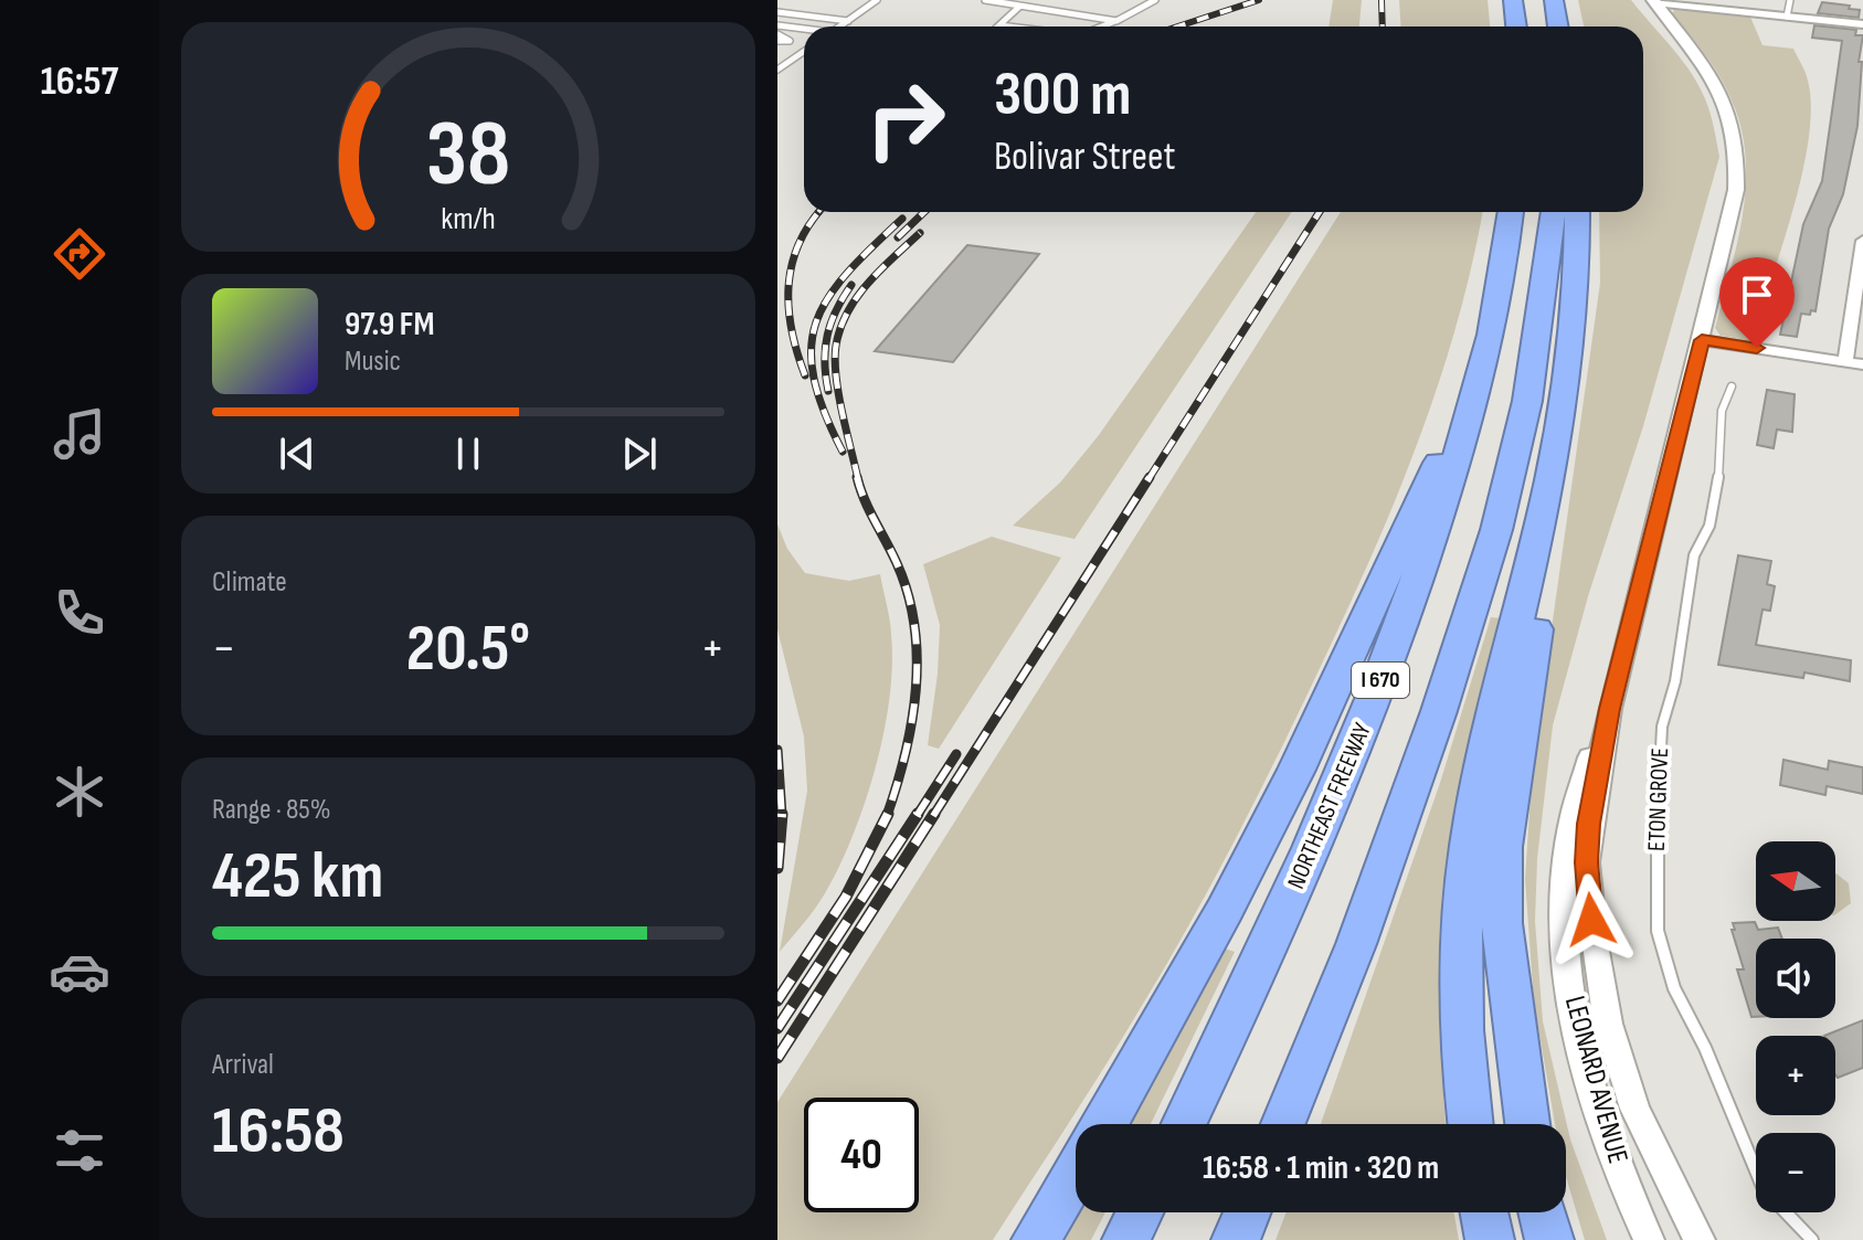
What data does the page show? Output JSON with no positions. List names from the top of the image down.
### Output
{
  "streets": {
    "highway": ["I 670", "NORTHEAST FREEWAY"],
    "street": ["LEONARD AVENUE"],
    "lane": ["ETON GROVE"]
  },
  "north": "left",
  "page": {
    "tabs": "16:57",
    "turn": ["300 m", "Bolivar Street"],
    "song": ["97.9 FM", "Music"],
    "tile": [
      "Climate",
      ["Range · 85%", "425 km"],
      ["Arrival", "16:58"]
    ],
    "heat": ["−", "20.5°", "+"],
    "map_buttons": ["+", "−"],
    "limit": "40",
    "trip": "16:58 · 1 min · 320 m",
    "gauge": ["38", "km/h"]
  }
}
